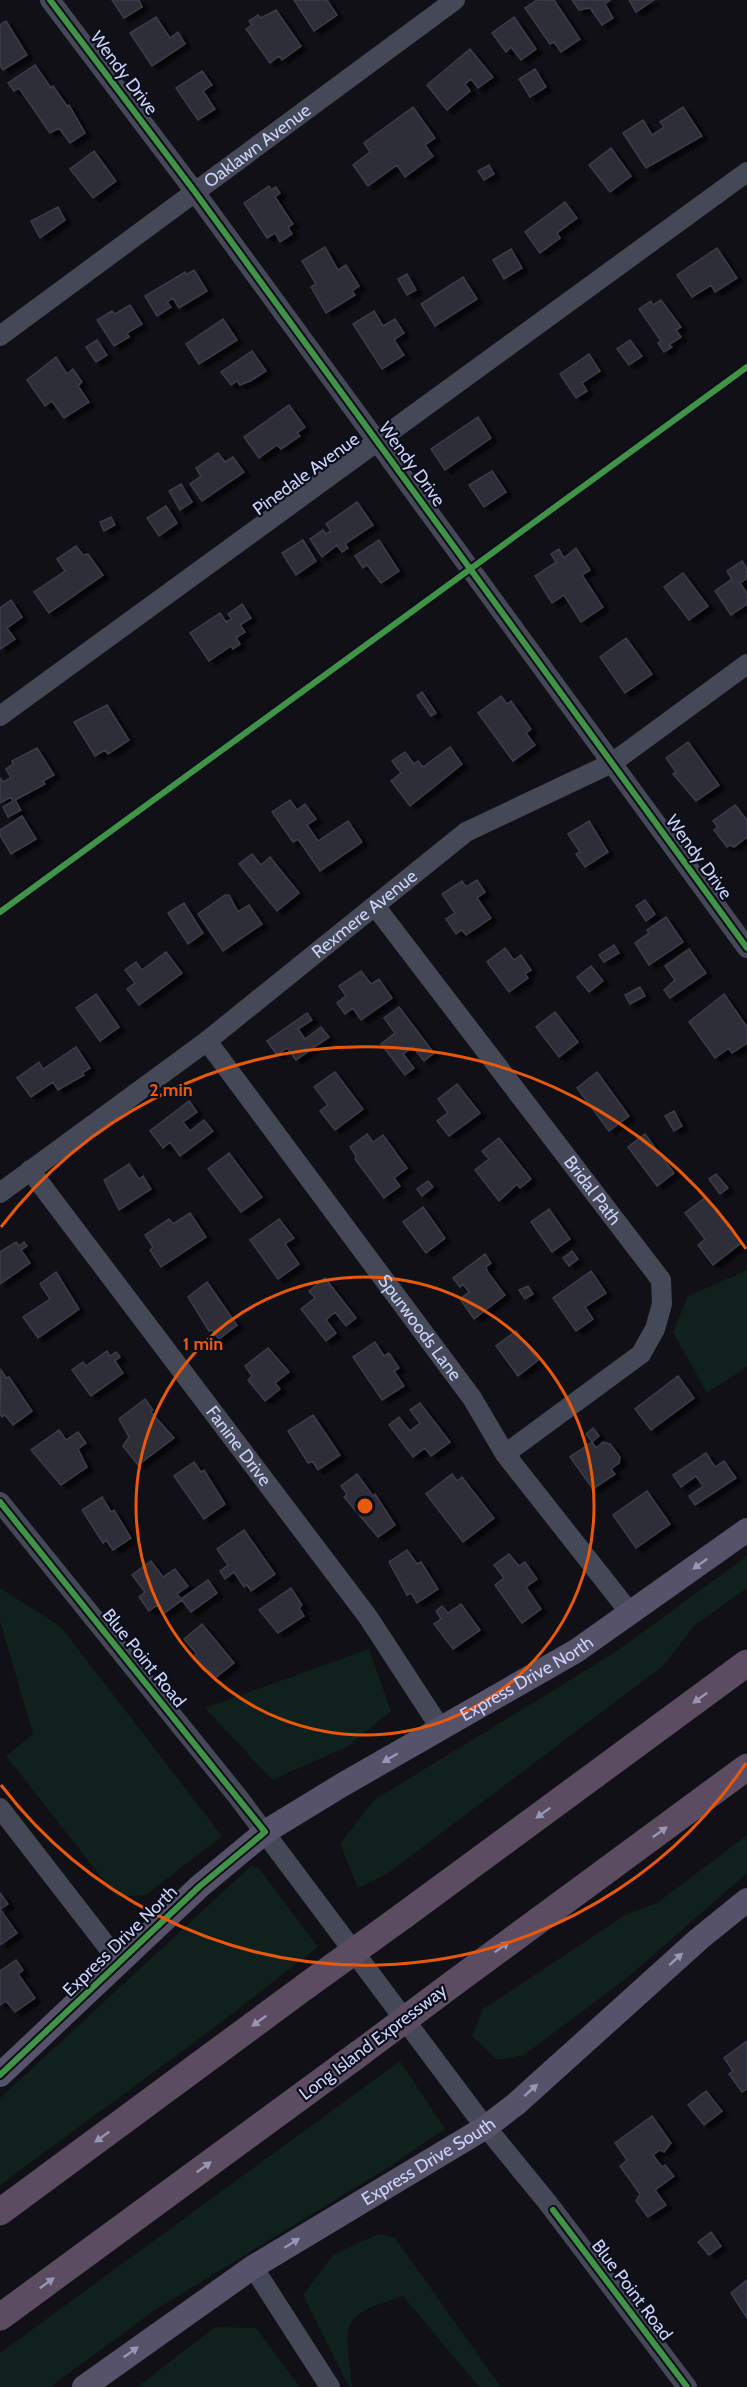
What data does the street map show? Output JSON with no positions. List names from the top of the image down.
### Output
{
  "streets": {
    "highway": ["Long Island Expressway"],
    "main road": ["Express Drive North", "Express Drive South"],
    "street": [
      "Wendy Drive",
      "Oaklawn Avenue",
      "Pinedale Avenue",
      "Rexmere Avenue",
      "Bridal Path",
      "Spurwoods Lane",
      "Fanine Drive",
      "Blue Point Road"
    ]
  },
  "crossings": [
    ["Wendy Drive", "Oaklawn Avenue"],
    ["Wendy Drive", "Pinedale Avenue"],
    ["Wendy Drive", "Rexmere Avenue"],
    ["Rexmere Avenue", "Bridal Path"],
    ["Rexmere Avenue", "Spurwoods Lane"],
    ["Rexmere Avenue", "Fanine Drive"],
    ["Bridal Path", "Spurwoods Lane"],
    ["Spurwoods Lane", "Express Drive North"],
    ["Fanine Drive", "Express Drive North"],
    ["Blue Point Road", "Express Drive North"],
    ["Blue Point Road", "Express Drive South"]
  ],
  "one_way": ["Express Drive North", "Express Drive South"],
  "rings": ["2 min", "1 min"]
}
